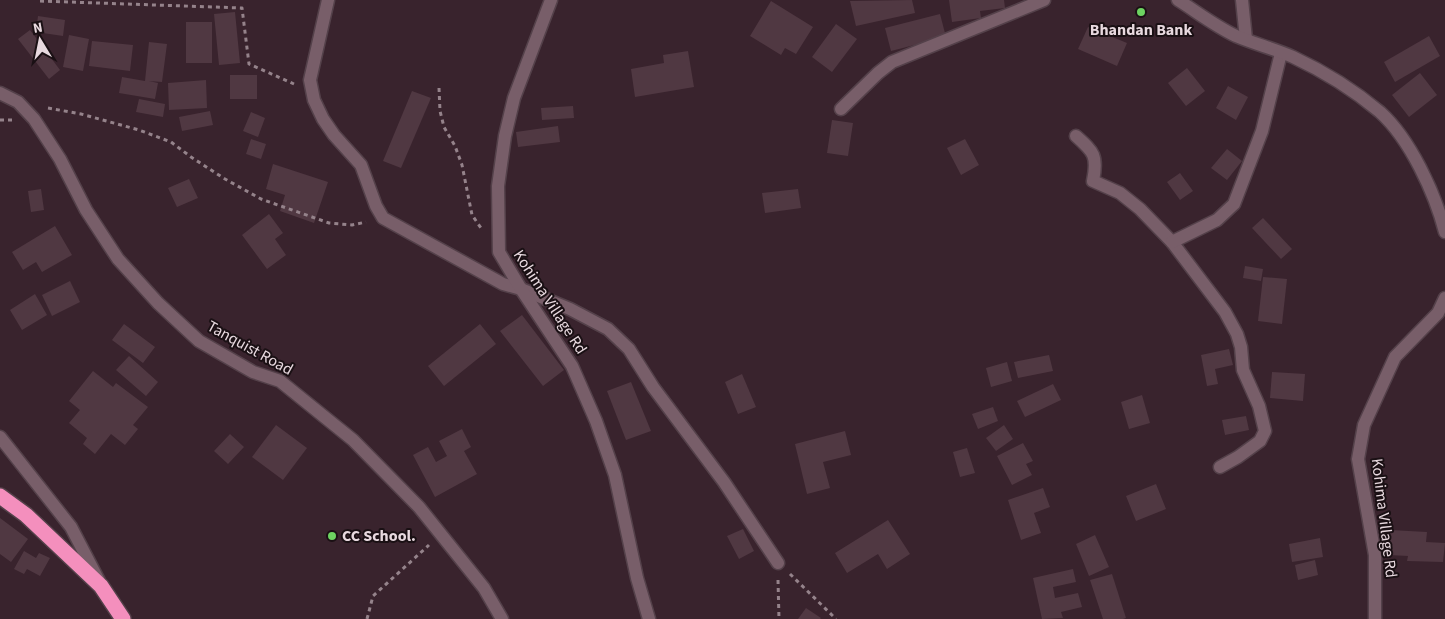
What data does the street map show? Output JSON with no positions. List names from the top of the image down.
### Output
{
  "streets": {
    "street": ["Kohima Village Rd", "Tanquist Road"]
  },
  "places": ["Bhandan Bank", "CC School."],
  "north": "top"
}
